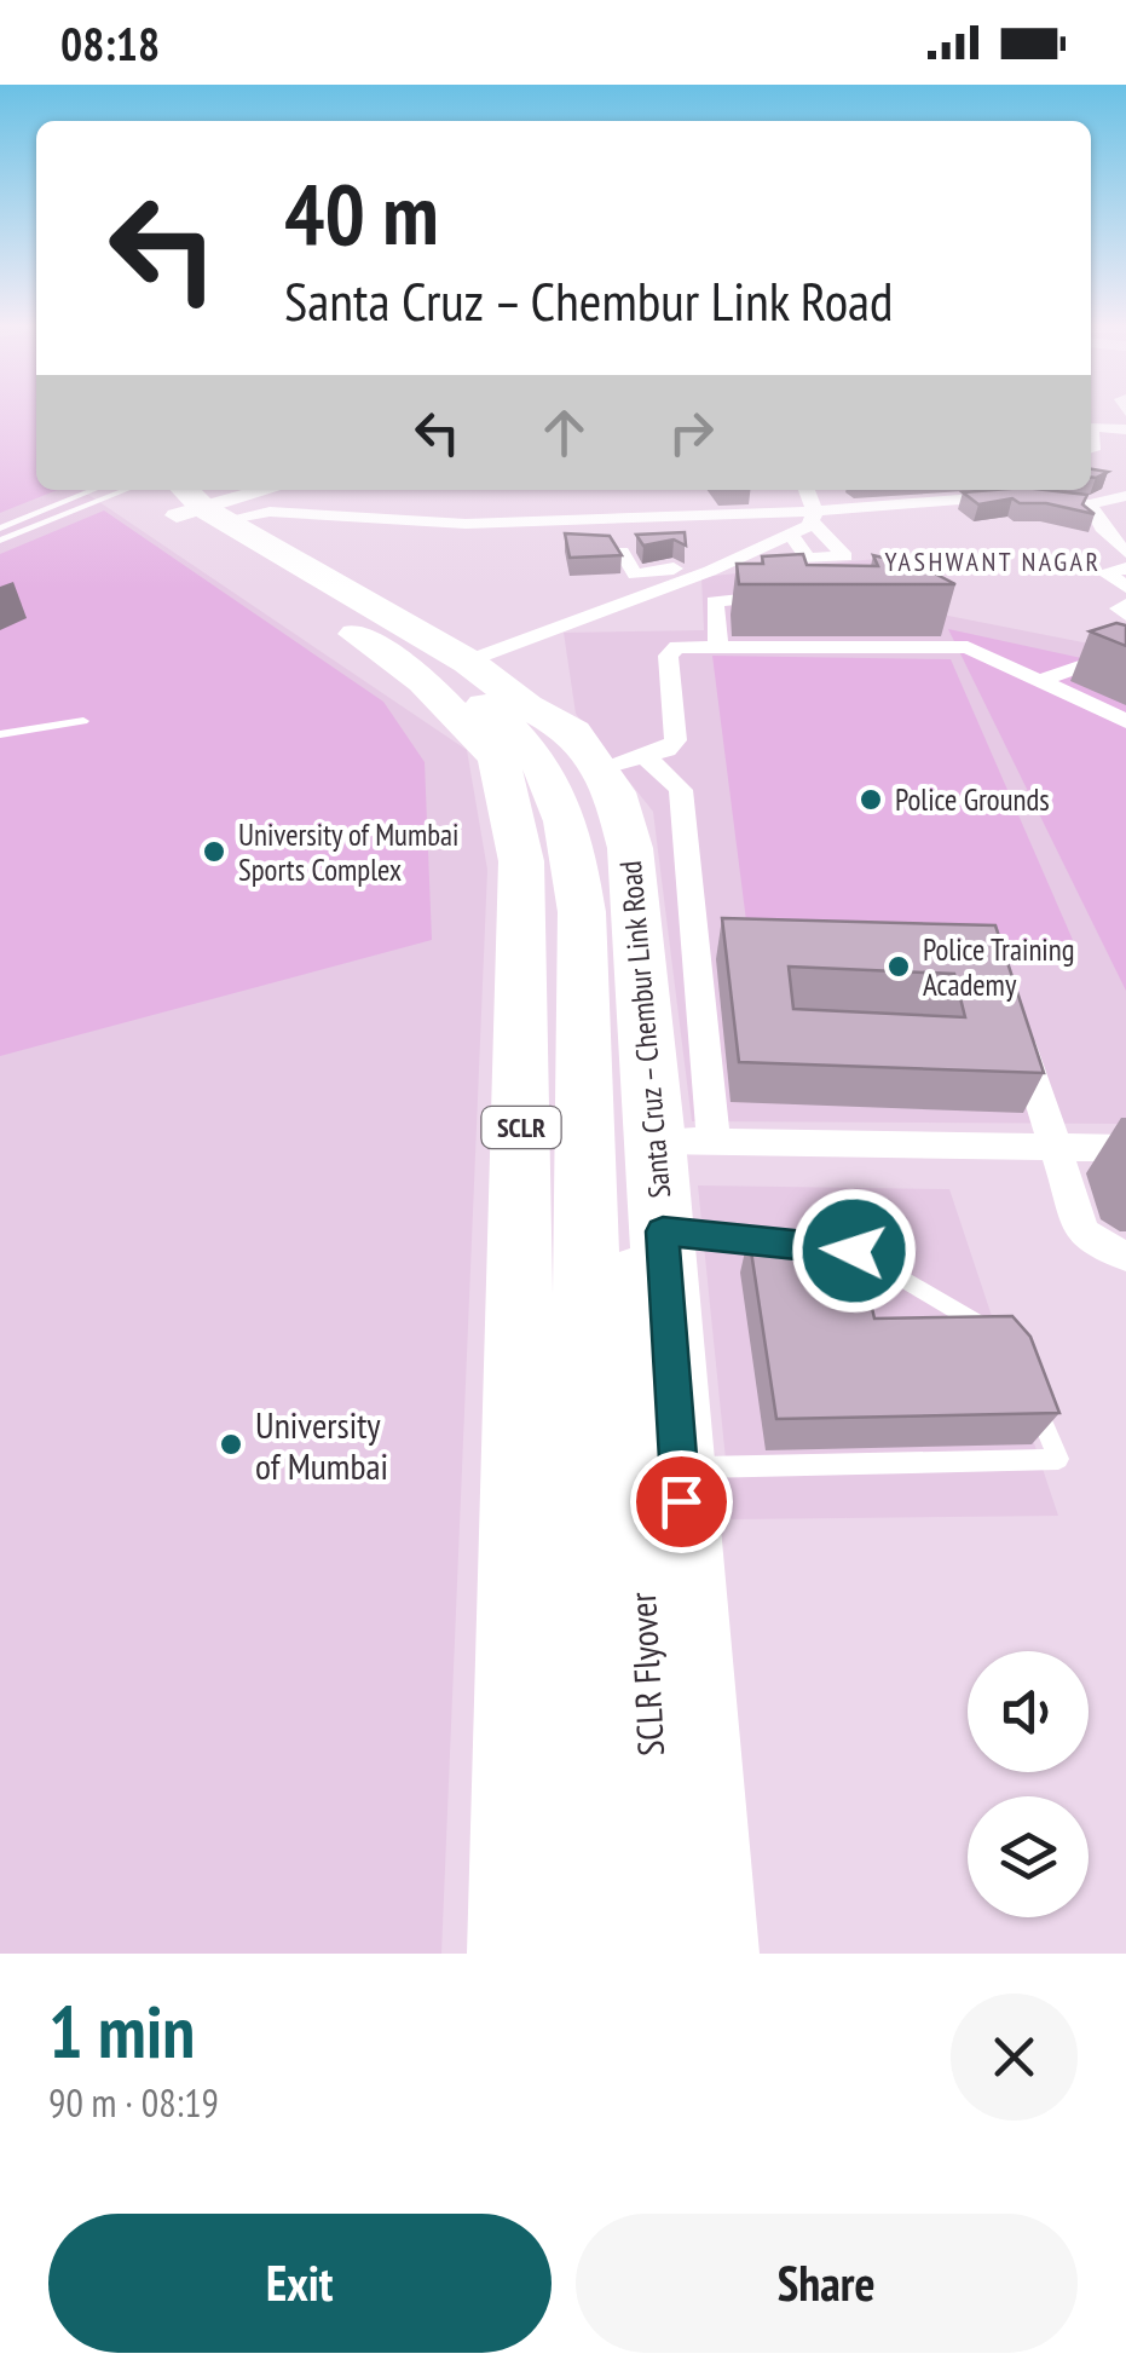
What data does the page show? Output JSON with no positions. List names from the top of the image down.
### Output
{
  "streets": {
    "highway": ["Santa Cruz – Chembur Link Road", "SCLR", "SCLR Flyover"]
  },
  "crossings": [
    ["Santa Cruz – Chembur Link Road", "SCLR Flyover"]
  ],
  "districts": ["YASHWANT NAGAR"],
  "places": [
    "Police Grounds",
    "University of Mumbai Sports Complex",
    "Police Training Academy",
    "University of Mumbai"
  ],
  "page": {
    "status": "08:18",
    "turn": ["40 m", "Santa Cruz – Chembur Link Road"],
    "heading": ["1 min", "90 m · 08:19"],
    "buttons": ["Exit", "Share"]
  }
}
